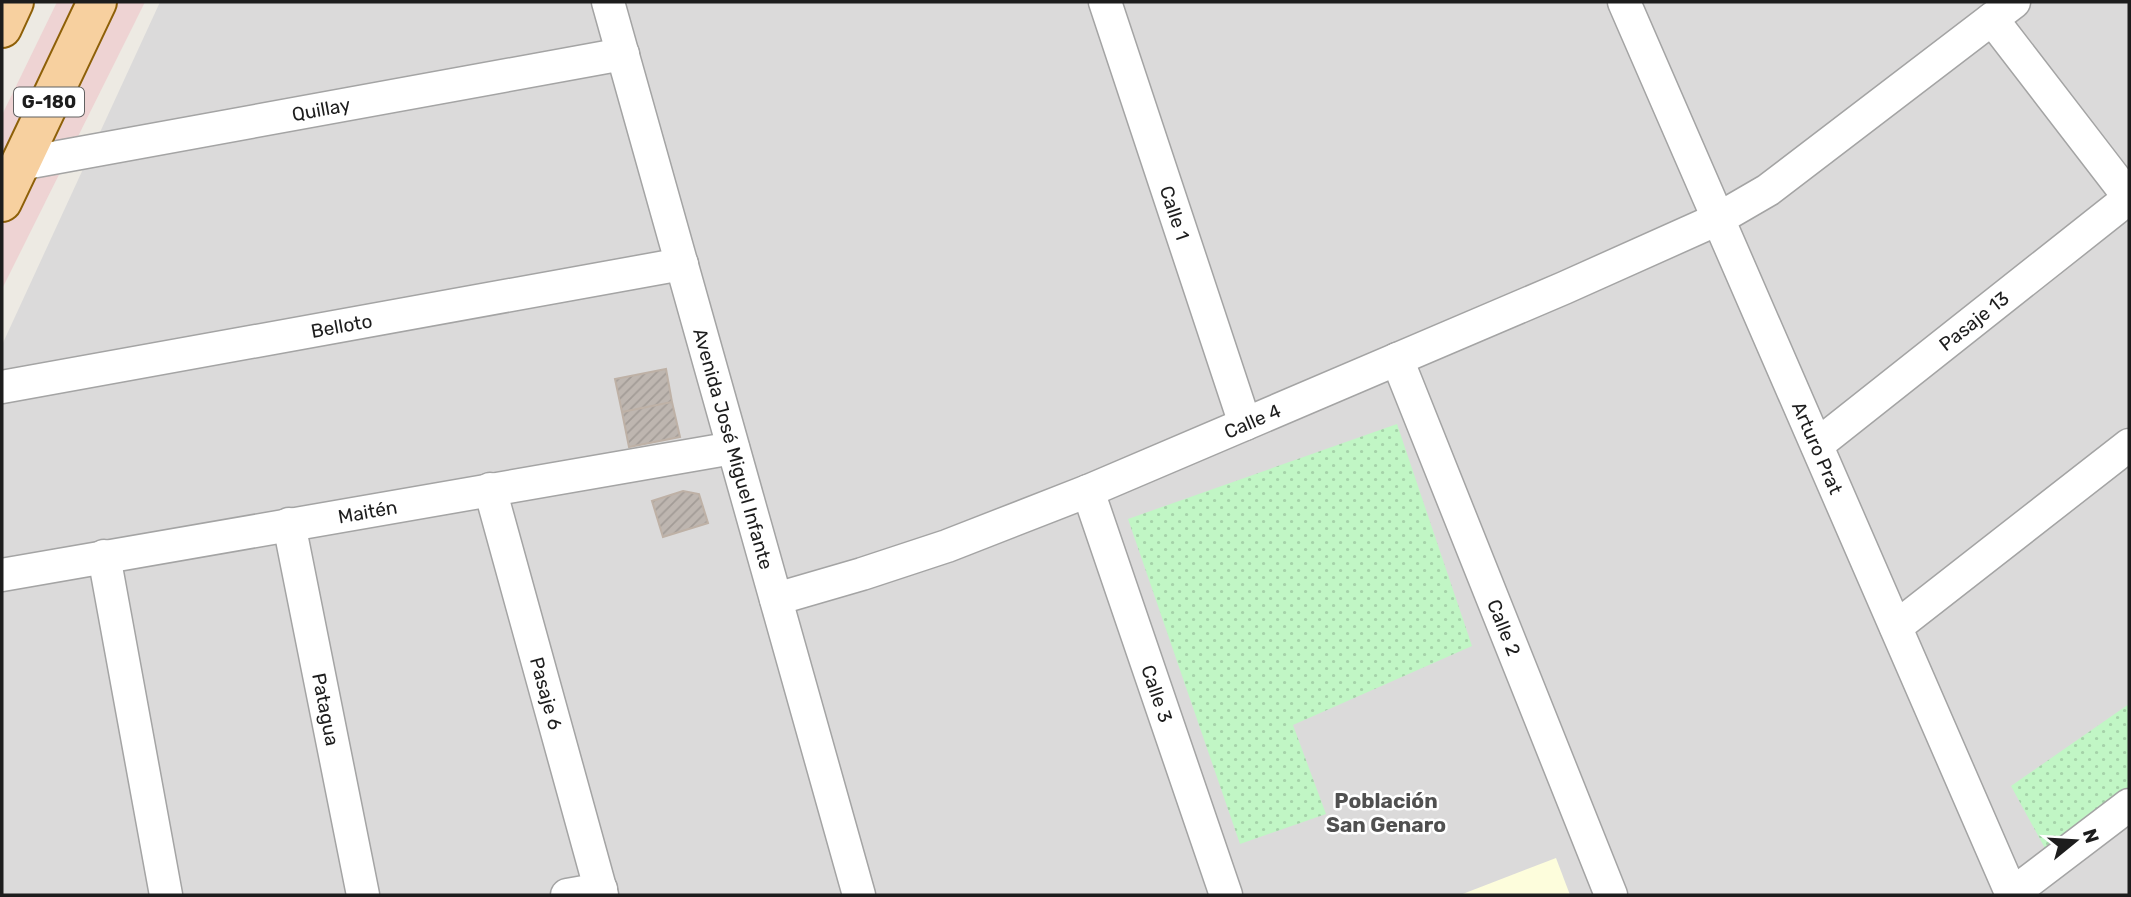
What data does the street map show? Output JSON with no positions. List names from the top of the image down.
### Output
{
  "streets": {
    "main road": ["G-180"],
    "street": [
      "Quillay",
      "Calle 1",
      "Pasaje 13",
      "Belloto",
      "Calle 4",
      "Avenida José Miguel Infante",
      "Arturo Prat",
      "Maitén",
      "Calle 2",
      "Pasaje 6",
      "Calle 3",
      "Patagua"
    ]
  },
  "crossings": [
    ["G-180", "Quillay"],
    ["Quillay", "Avenida José Miguel Infante"],
    ["Calle 1", "Calle 4"],
    ["Pasaje 13", "Arturo Prat"],
    ["Belloto", "Avenida José Miguel Infante"],
    ["Calle 4", "Avenida José Miguel Infante"],
    ["Calle 4", "Arturo Prat"],
    ["Calle 4", "Calle 2"],
    ["Calle 4", "Calle 3"],
    ["Avenida José Miguel Infante", "Maitén"],
    ["Maitén", "Pasaje 6"],
    ["Maitén", "Patagua"]
  ],
  "districts": ["Población San Genaro"],
  "north": "right"
}
